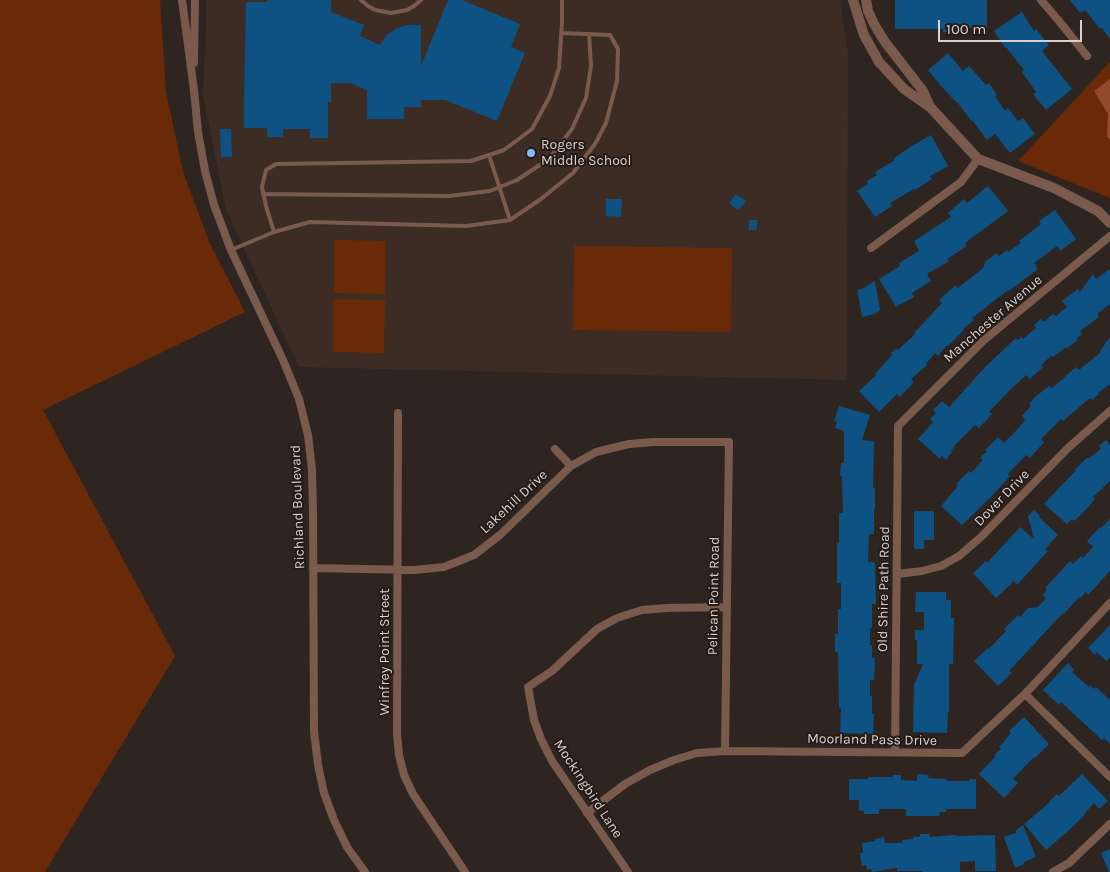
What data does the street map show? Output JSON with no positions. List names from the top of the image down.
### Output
{
  "streets": {
    "street": [
      "Manchester Avenue",
      "Dover Drive",
      "Lakehill Drive",
      "Richland Boulevard",
      "Old Shire Path Road",
      "Pelican Point Road",
      "Winfrey Point Street",
      "Moorland Pass Drive",
      "Mockingbird Lane"
    ]
  },
  "crossings": [
    ["Manchester Avenue", "Old Shire Path Road"],
    ["Dover Drive", "Old Shire Path Road"],
    ["Lakehill Drive", "Richland Boulevard"],
    ["Lakehill Drive", "Pelican Point Road"],
    ["Lakehill Drive", "Winfrey Point Street"],
    ["Old Shire Path Road", "Moorland Pass Drive"],
    ["Pelican Point Road", "Moorland Pass Drive"],
    ["Pelican Point Road", "Mockingbird Lane"],
    ["Moorland Pass Drive", "Mockingbird Lane"]
  ],
  "places": ["Rogers Middle School"],
  "scale_bar": "100 m"
}
